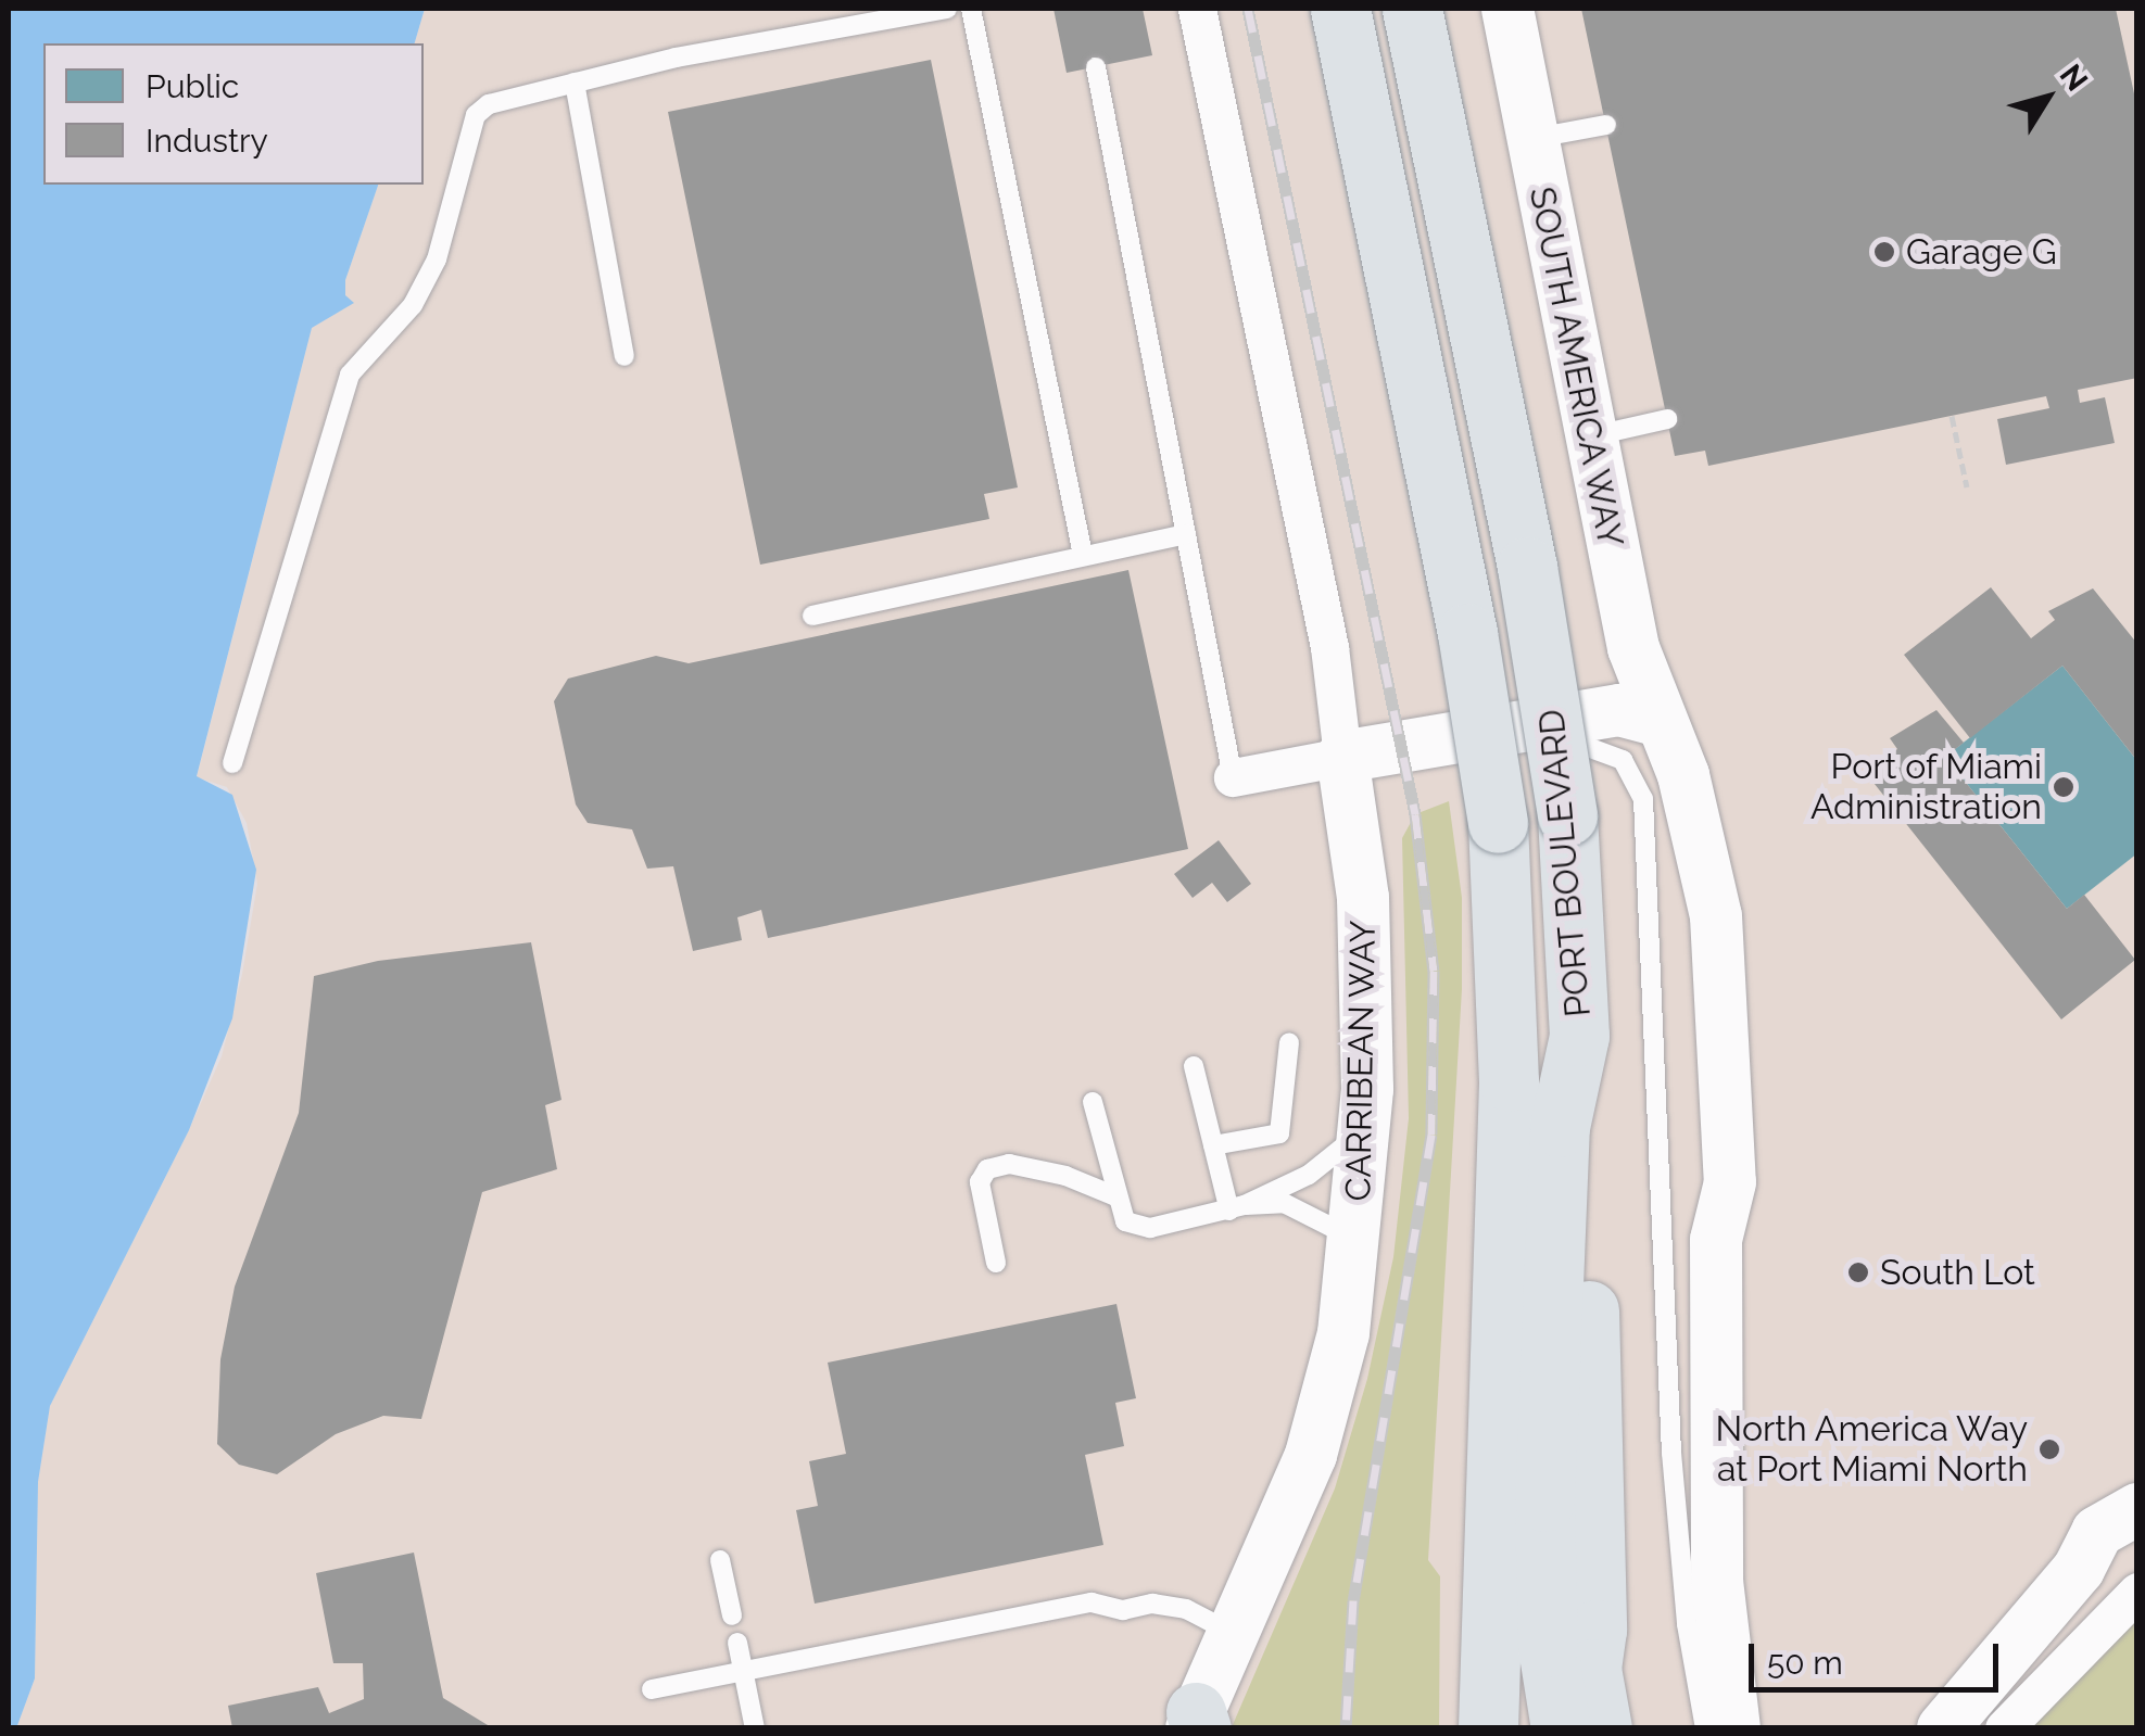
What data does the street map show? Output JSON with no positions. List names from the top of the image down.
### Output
{
  "streets": {
    "main road": ["PORT BOULEVARD"],
    "street": ["SOUTH AMERICA WAY", "CARRIBEAN WAY"]
  },
  "places": [
    "Garage G",
    "Port of Miami Administration",
    "South Lot",
    "North America Way at Port Miami North"
  ],
  "legend": ["Public", "Industry"],
  "scale_bar": "50 m",
  "north": "top right"
}
